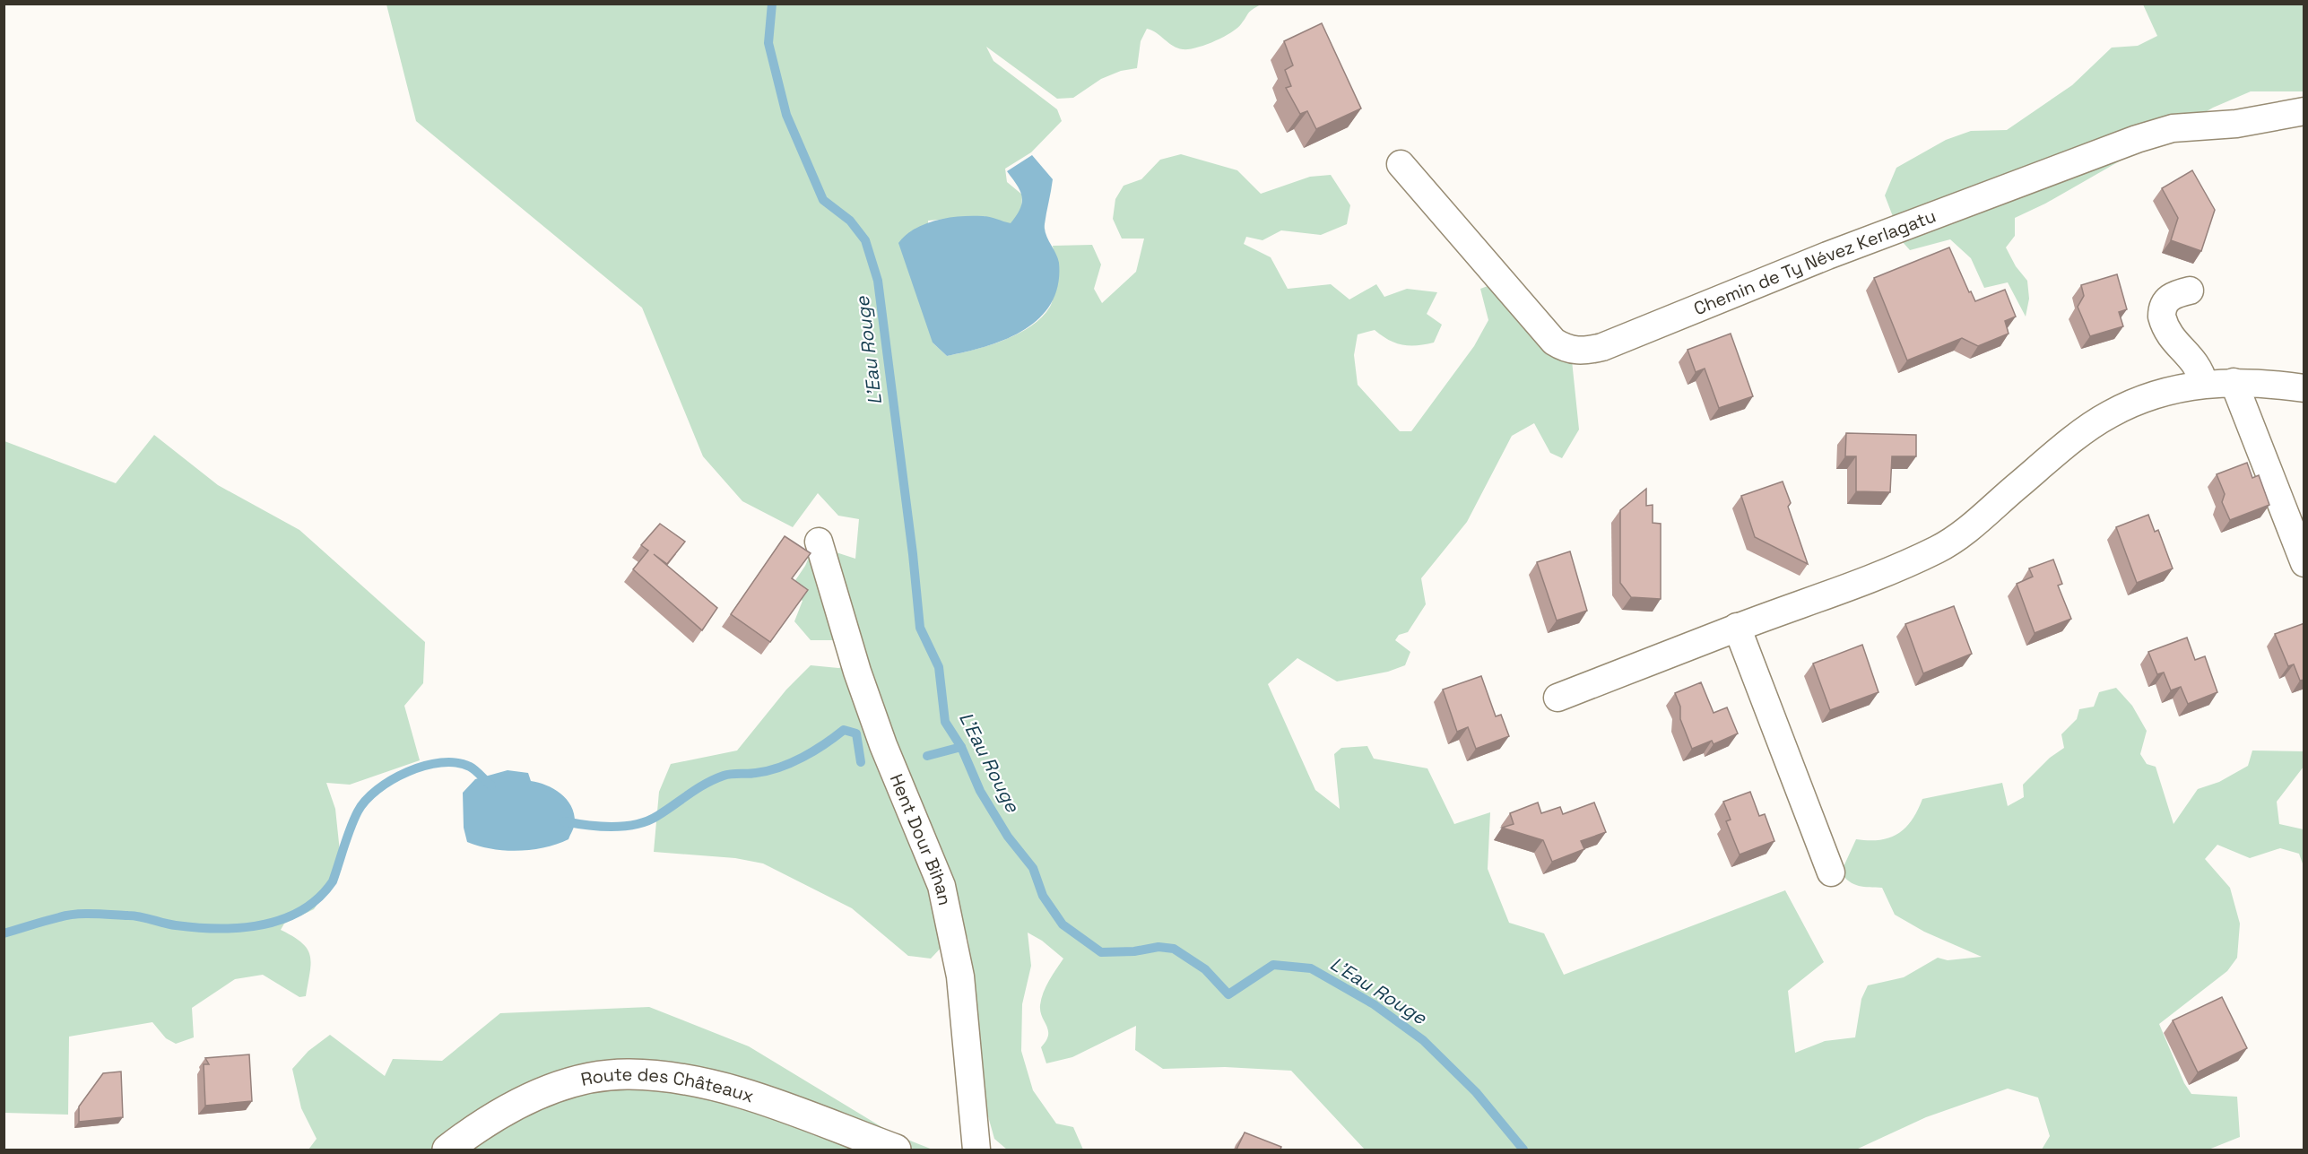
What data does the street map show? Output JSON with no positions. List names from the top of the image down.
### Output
{
  "streets": {
    "street": ["Chemin de Ty Névez Kerlagatu", "Hent Dour Bihan", "Route des Châteaux"]
  },
  "water": ["L'Eau Rouge"]
}
